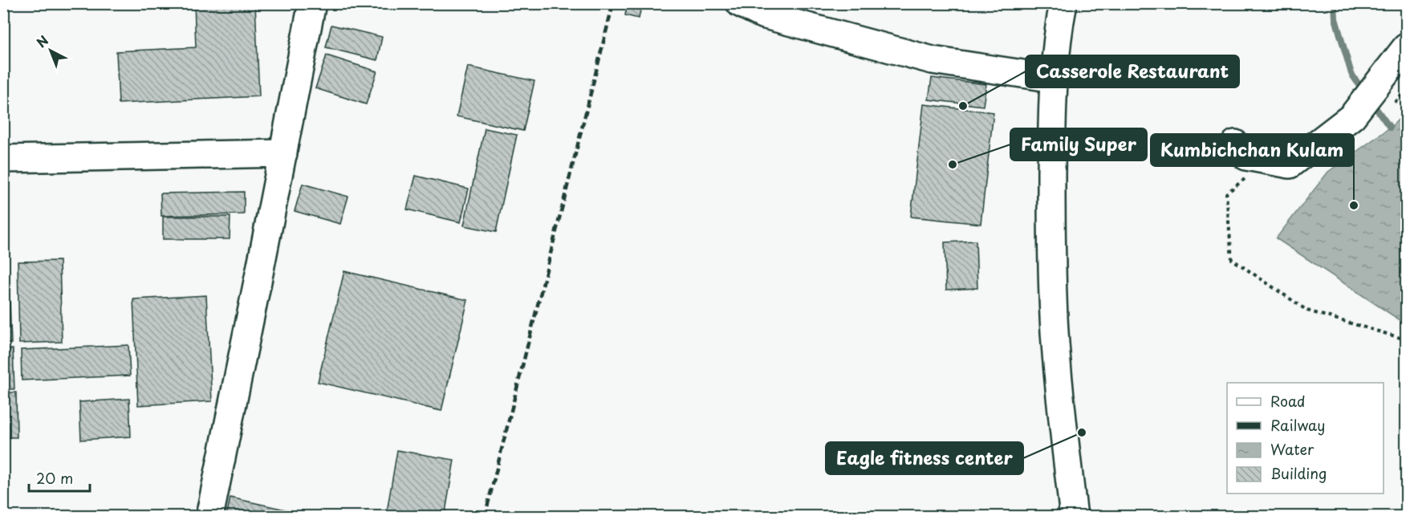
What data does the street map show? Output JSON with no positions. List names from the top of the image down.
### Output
{
  "places": [
    "Casserole Restaurant",
    "Family Super",
    "Kumbichchan Kulam",
    "Eagle fitness center"
  ],
  "legend": [
    "Road",
    "Railway",
    "Water",
    "Building"
  ],
  "scale_bar": "20 m",
  "north": "top left"
}
